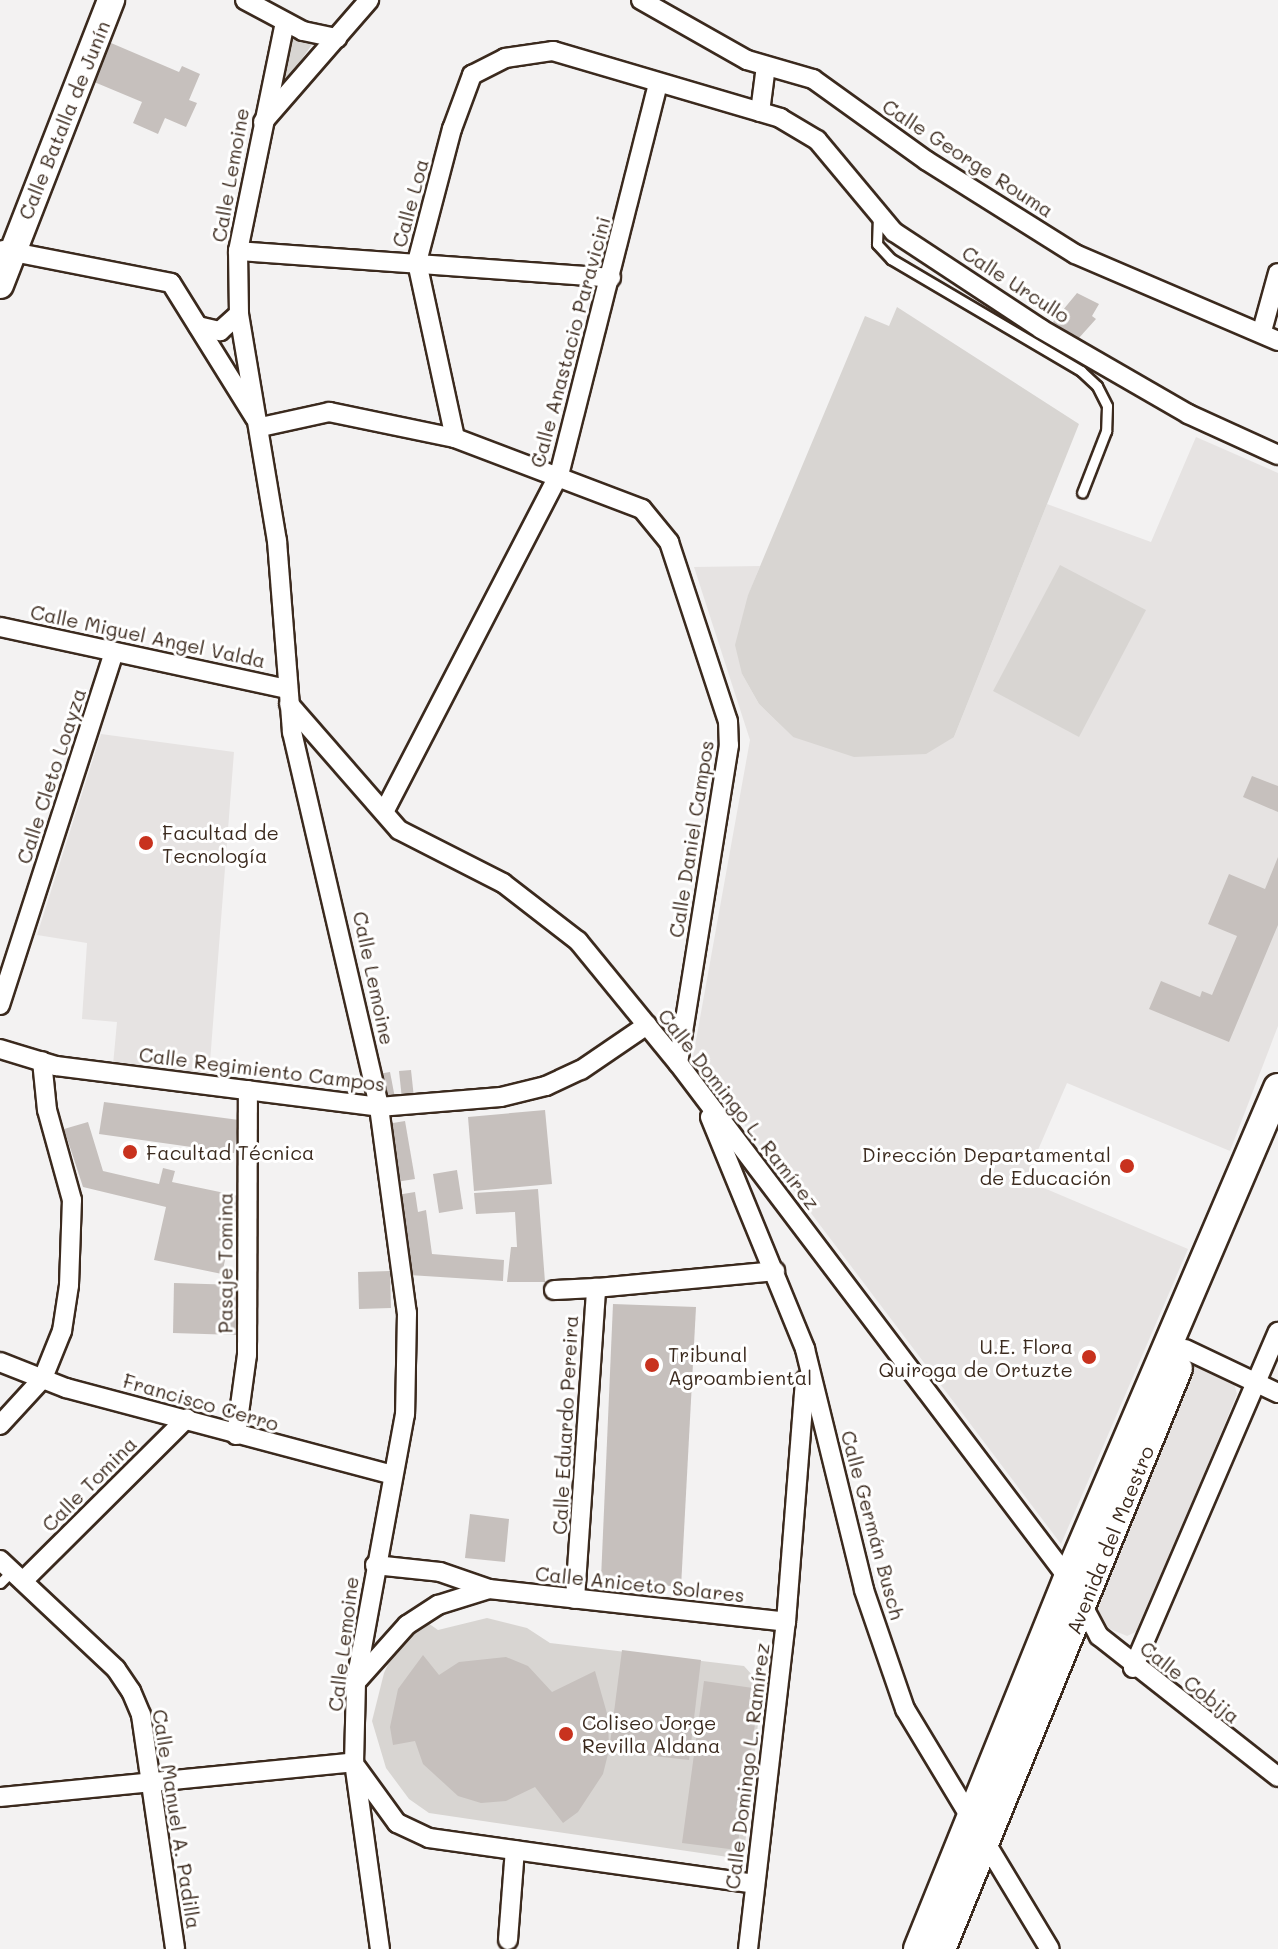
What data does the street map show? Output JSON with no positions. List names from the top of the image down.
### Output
{
  "streets": {
    "main road": ["Calle Batalla de Junín", "Avenida del Maestro"],
    "street": [
      "Calle George Rouma",
      "Calle Lemoine",
      "Calle Loa",
      "Calle Urcullo",
      "Calle Anastacio Paravicini",
      "Calle Miguel Angel Valda",
      "Calle Cleto Loayza",
      "Calle Daniel Campos",
      "Calle Regimiento Campos",
      "Calle Domingo L. Ramírez",
      "Pasaje Tomina",
      "Francisco Cerro",
      "Calle Eduardo Pereira",
      "Calle Tomina",
      "Calle Germán Busch",
      "Calle Aniceto Solares",
      "Calle Cobija",
      "Calle Manuel A. Padilla"
    ]
  },
  "crossings": [
    ["Calle Lemoine", "Calle Miguel Angel Valda"],
    ["Calle Lemoine", "Calle Daniel Campos"],
    ["Calle Lemoine", "Calle Regimiento Campos"],
    ["Calle Lemoine", "Calle Domingo L. Ramírez"],
    ["Calle Lemoine", "Francisco Cerro"],
    ["Calle Lemoine", "Calle Aniceto Solares"],
    ["Calle Loa", "Calle Urcullo"],
    ["Calle Loa", "Calle Daniel Campos"],
    ["Calle Urcullo", "Calle Anastacio Paravicini"],
    ["Calle Anastacio Paravicini", "Calle Daniel Campos"],
    ["Calle Anastacio Paravicini", "Calle Domingo L. Ramírez"],
    ["Calle Miguel Angel Valda", "Calle Cleto Loayza"],
    ["Calle Miguel Angel Valda", "Calle Domingo L. Ramírez"],
    ["Calle Daniel Campos", "Calle Domingo L. Ramírez"],
    ["Calle Regimiento Campos", "Calle Domingo L. Ramírez"],
    ["Calle Regimiento Campos", "Pasaje Tomina"],
    ["Calle Domingo L. Ramírez", "Calle Germán Busch"],
    ["Calle Domingo L. Ramírez", "Avenida del Maestro"],
    ["Calle Domingo L. Ramírez", "Calle Aniceto Solares"],
    ["Calle Domingo L. Ramírez", "Calle Cobija"],
    ["Pasaje Tomina", "Francisco Cerro"],
    ["Francisco Cerro", "Calle Tomina"],
    ["Calle Eduardo Pereira", "Calle Aniceto Solares"],
    ["Calle Tomina", "Calle Manuel A. Padilla"],
    ["Calle Germán Busch", "Avenida del Maestro"],
    ["Avenida del Maestro", "Calle Cobija"]
  ],
  "places": [
    "Facultad de Tecnología",
    "Facultad Técnica",
    "Dirección Departamental de Educación",
    "U.E. Flora Quiroga de Ortuzte",
    "Tribunal Agroambiental",
    "Coliseo Jorge Revilla Aldana"
  ]
}
